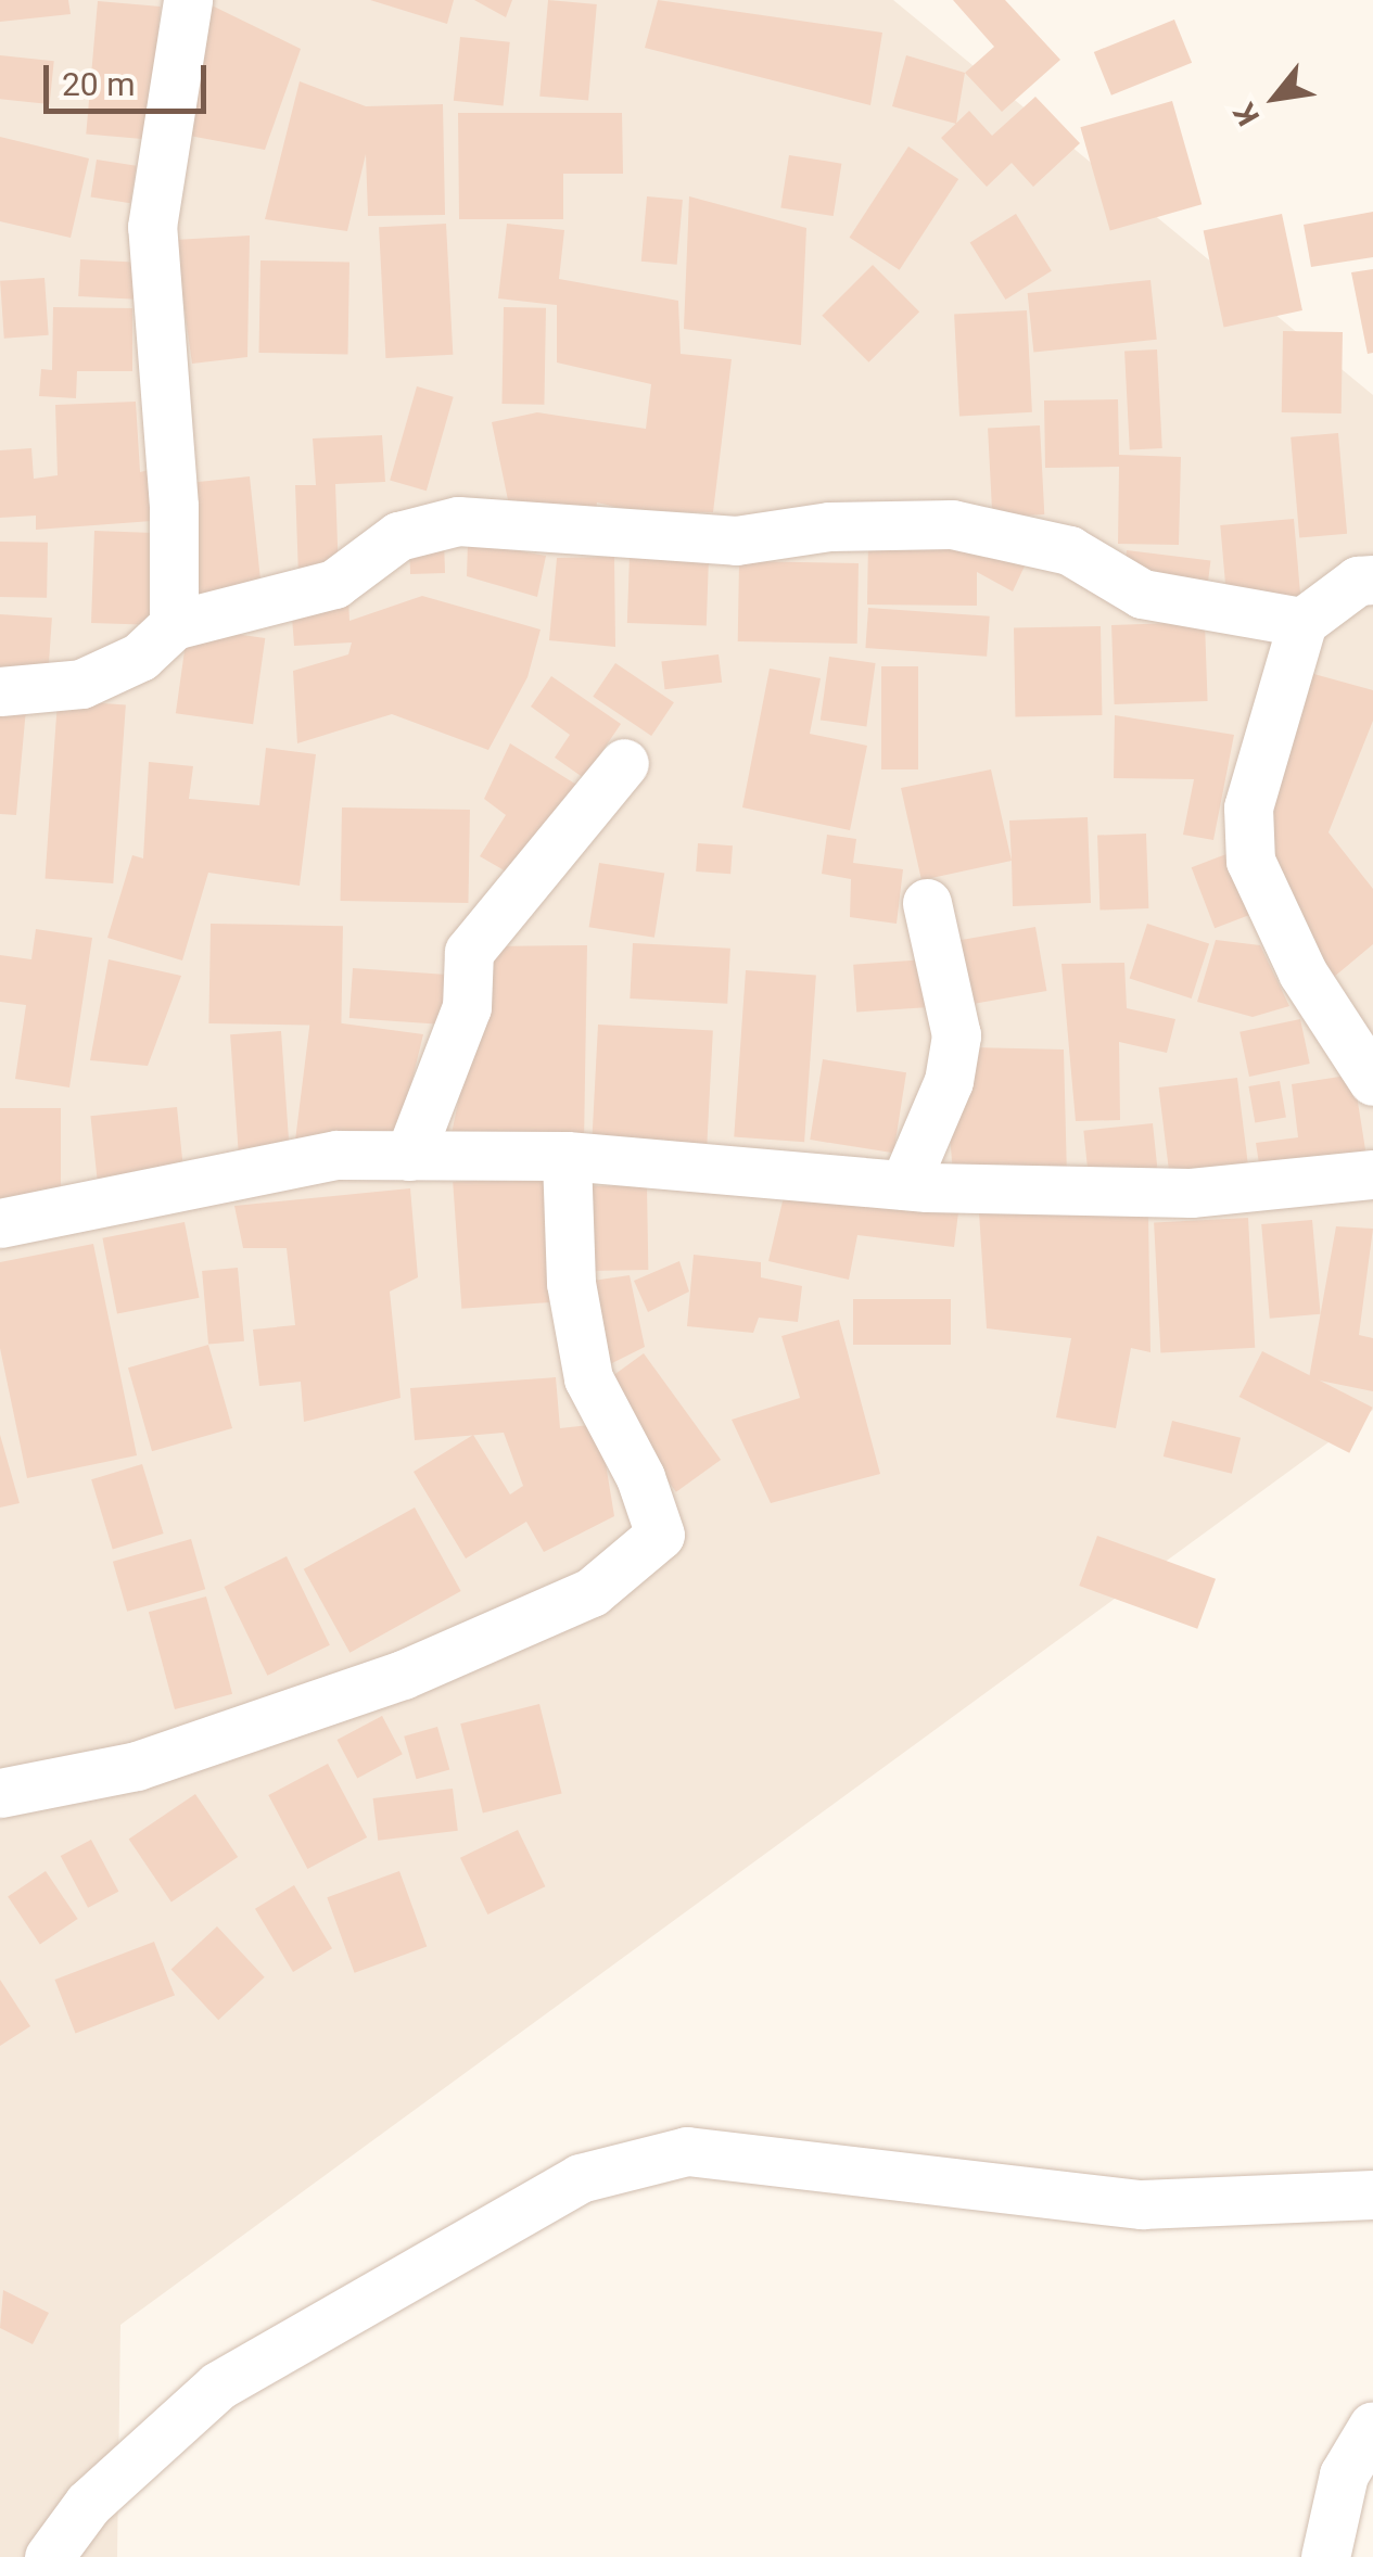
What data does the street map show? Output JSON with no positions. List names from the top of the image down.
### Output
{
  "scale_bar": "20 m",
  "north": "bottom left"
}
